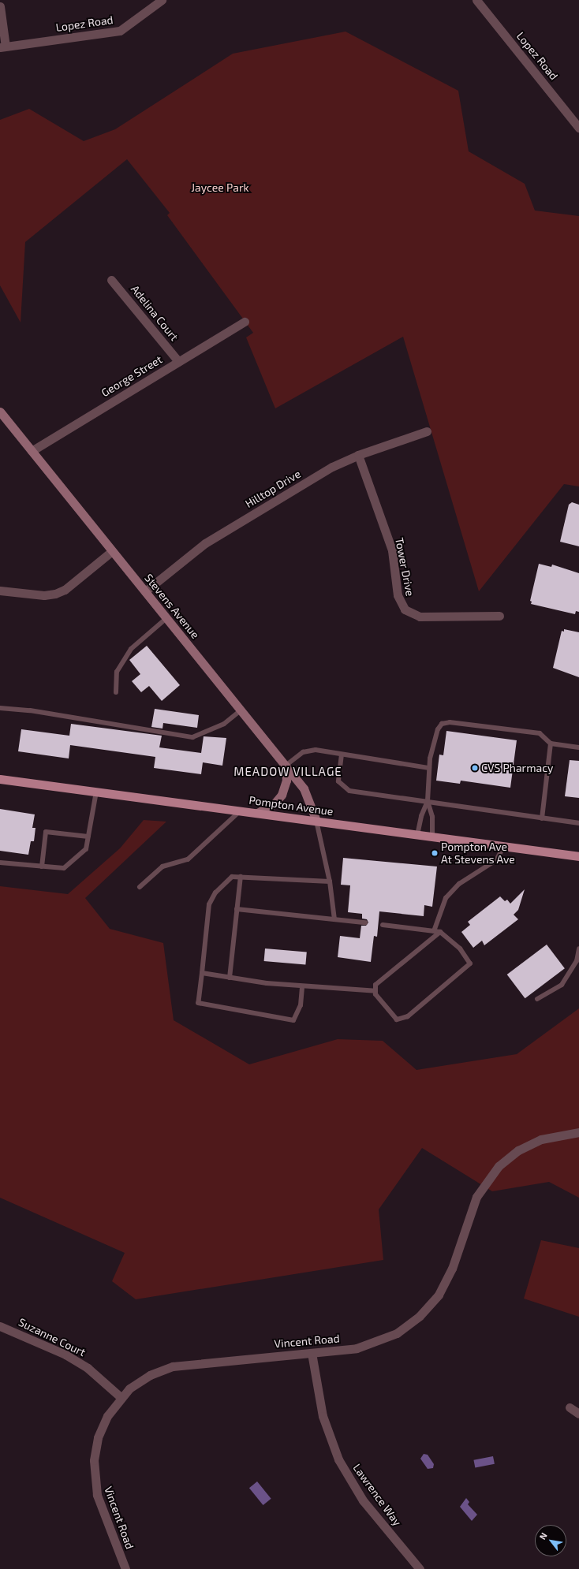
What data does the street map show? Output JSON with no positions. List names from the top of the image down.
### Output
{
  "streets": {
    "main road": ["Stevens Avenue", "Pompton Avenue"],
    "street": [
      "Lopez Road",
      "Adelina Court",
      "George Street",
      "Hilltop Drive",
      "Tower Drive",
      "Suzanne Court",
      "Vincent Road",
      "Lawrence Way"
    ]
  },
  "crossings": [
    ["Adelina Court", "George Street"],
    ["George Street", "Stevens Avenue"],
    ["Hilltop Drive", "Tower Drive"],
    ["Hilltop Drive", "Stevens Avenue"],
    ["Stevens Avenue", "Pompton Avenue"],
    ["Suzanne Court", "Vincent Road"],
    ["Vincent Road", "Lawrence Way"]
  ],
  "districts": ["MEADOW VILLAGE"],
  "parks": ["Jaycee Park"],
  "places": ["CVS Pharmacy", "Pompton Ave At Stevens Ave"],
  "north": "top left"
}
